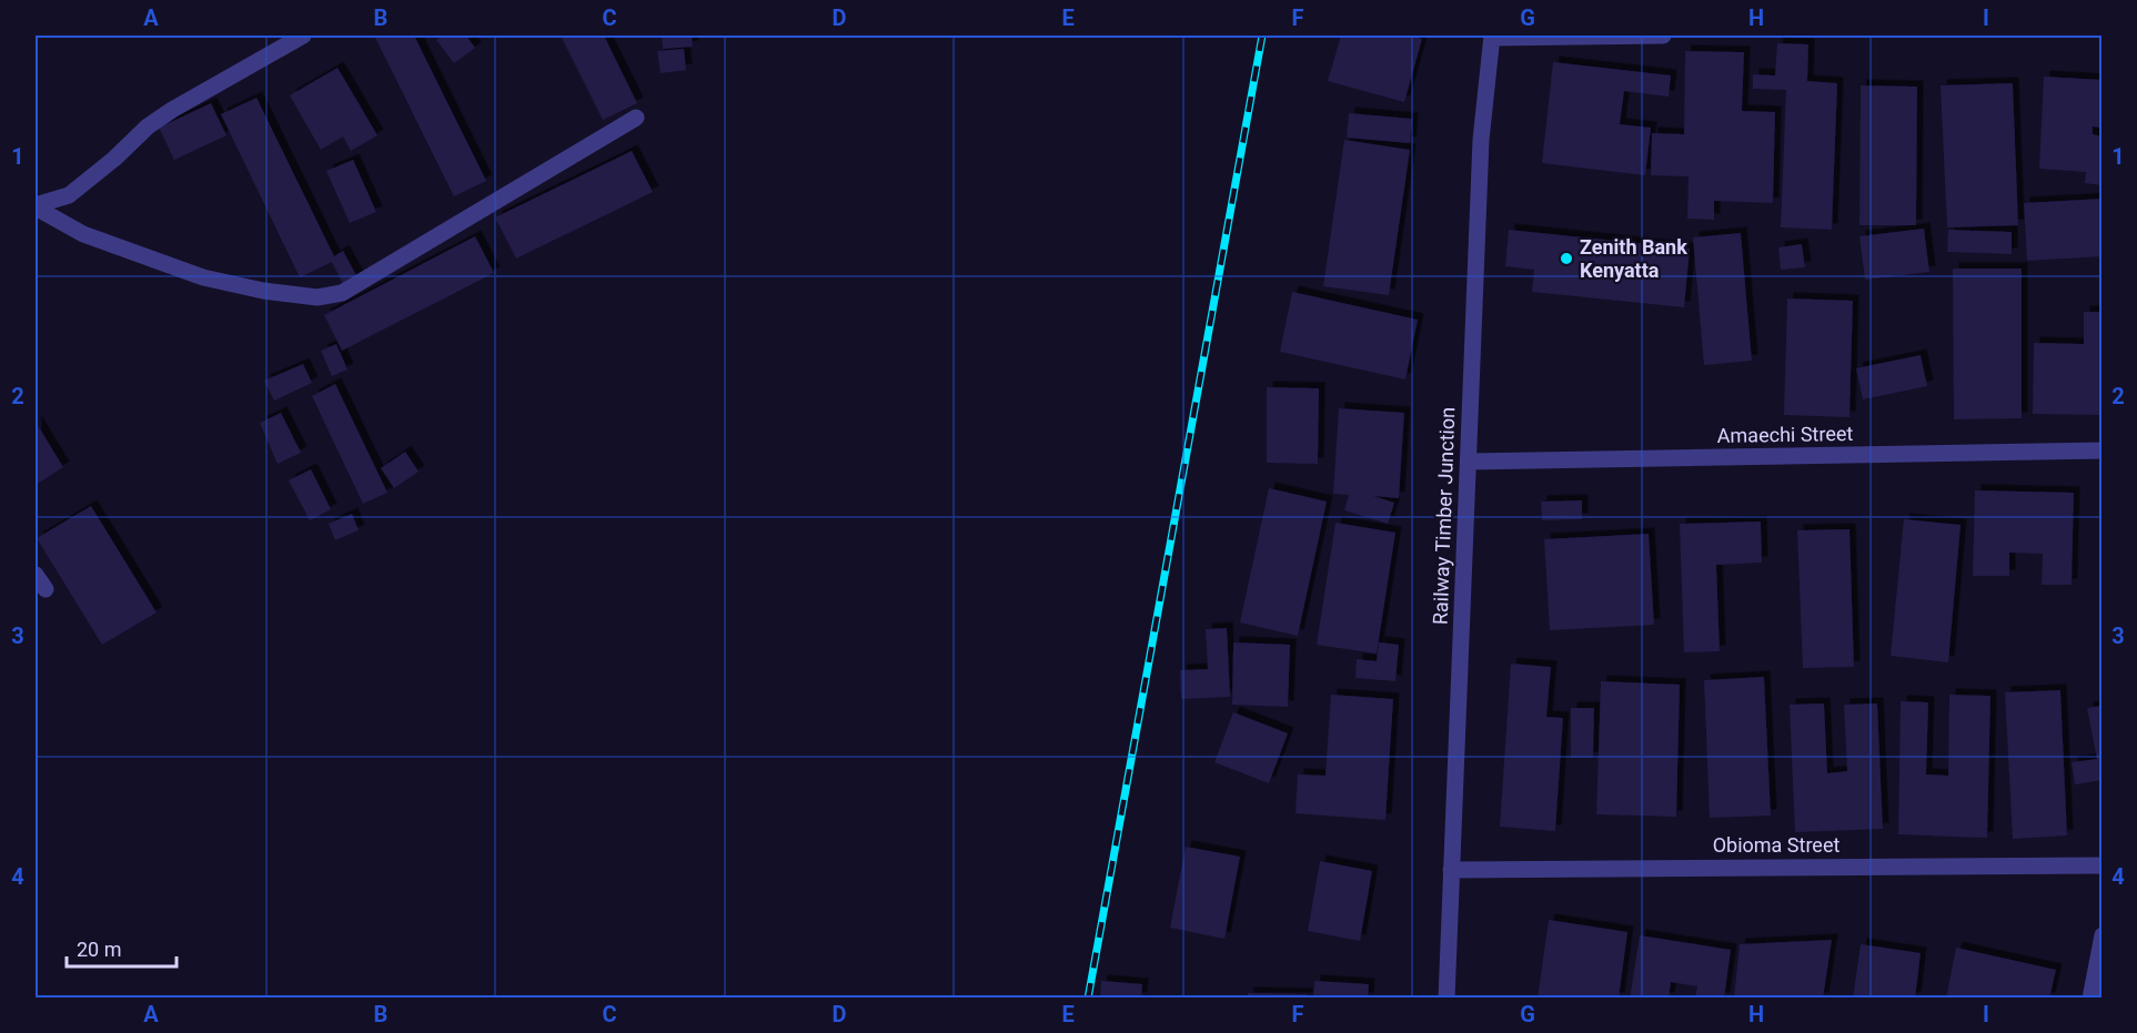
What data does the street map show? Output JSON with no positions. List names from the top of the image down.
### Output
{
  "streets": {
    "street": ["Amaechi Street", "Railway Timber Junction", "Obioma Street"]
  },
  "crossings": [
    ["Amaechi Street", "Railway Timber Junction"],
    ["Railway Timber Junction", "Obioma Street"]
  ],
  "places": ["Zenith Bank Kenyatta"],
  "scale_bar": "20 m",
  "grid": {
    "columns": [
      "A",
      "B",
      "C",
      "D",
      "E",
      "F",
      "G",
      "H",
      "I"
    ],
    "rows": [
      "1",
      "2",
      "3",
      "4"
    ]
  }
}
